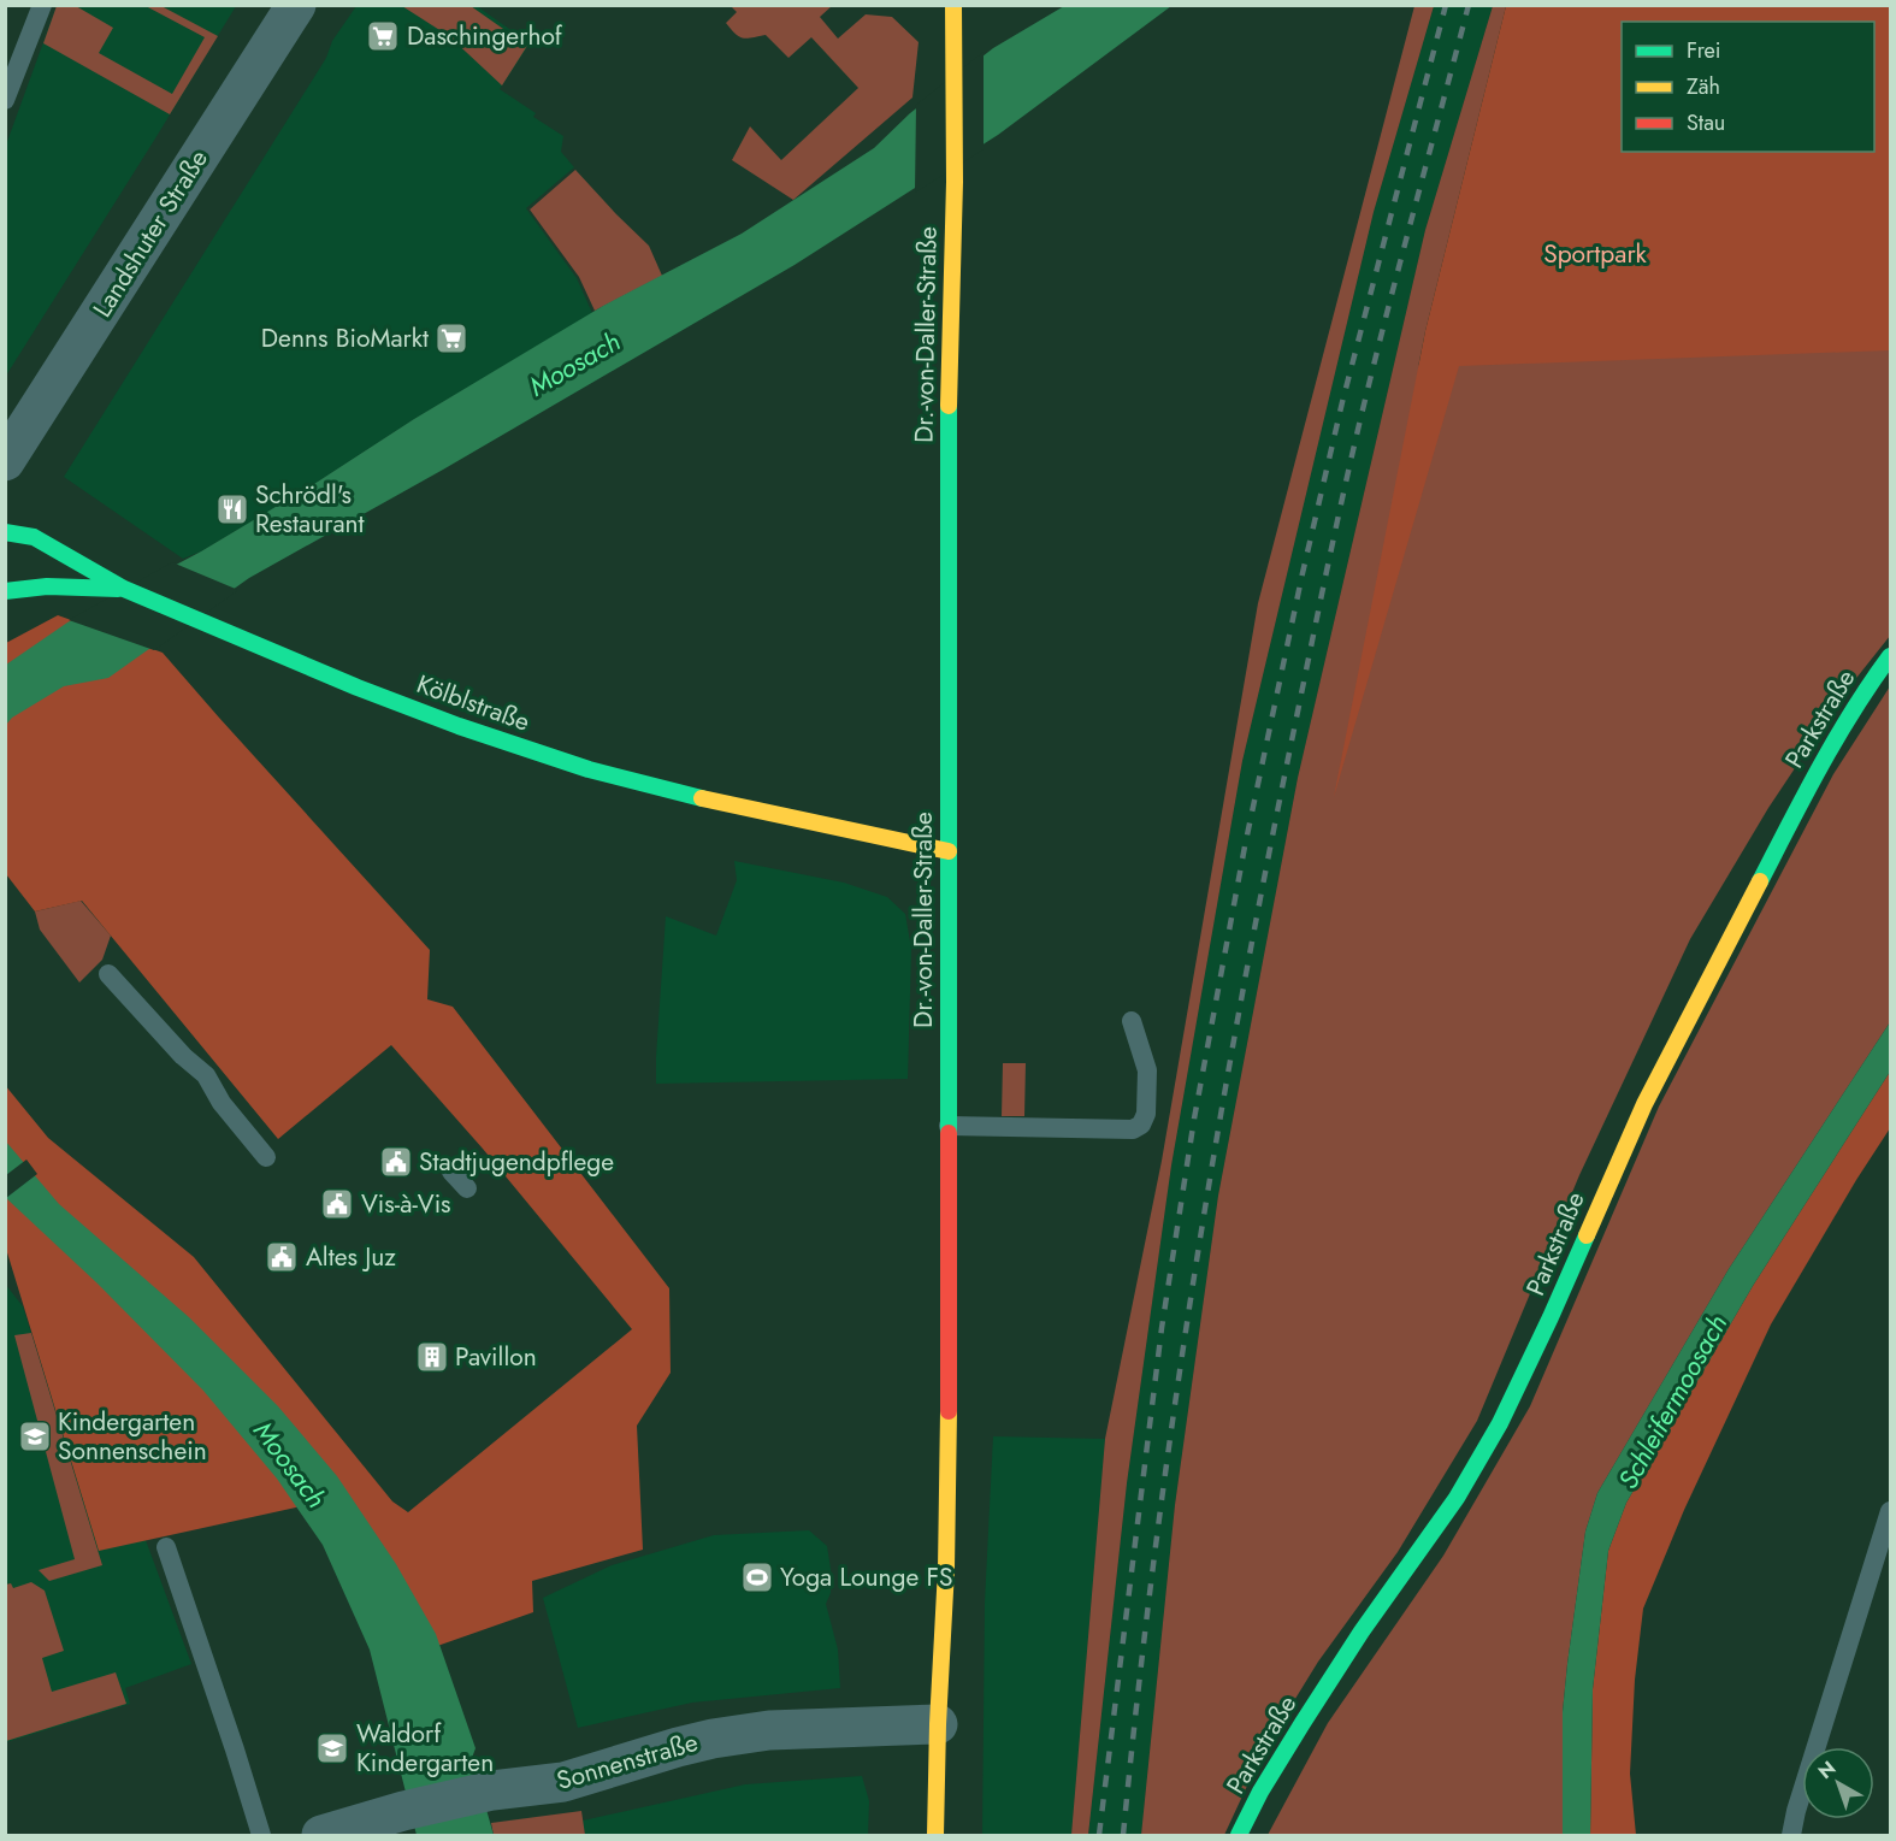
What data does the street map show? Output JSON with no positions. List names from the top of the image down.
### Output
{
  "streets": {
    "main road": ["Dr.-von-Daller-Straße", "Kölblstraße", "Parkstraße"],
    "street": ["Landshuter Straße", "Sonnenstraße"]
  },
  "crossings": [
    ["Dr.-von-Daller-Straße", "Kölblstraße"],
    ["Dr.-von-Daller-Straße", "Sonnenstraße"]
  ],
  "water": ["Moosach", "Schleifermoosach"],
  "parks": ["Sportpark"],
  "places": {
    "supermarket": ["Daschingerhof", "Denns BioMarkt"],
    "restaurant": ["Schrödl's Restaurant"],
    "public building": ["Stadtjugendpflege", "Vis-à-Vis", "Altes Juz"],
    "building": ["Pavillon"],
    "school or university": ["Kindergarten Sonnenschein", "Waldorf Kindergarten"],
    "sports": ["Yoga Lounge FS"]
  },
  "legend": ["Frei", "Zäh", "Stau"],
  "north": "top left"
}
